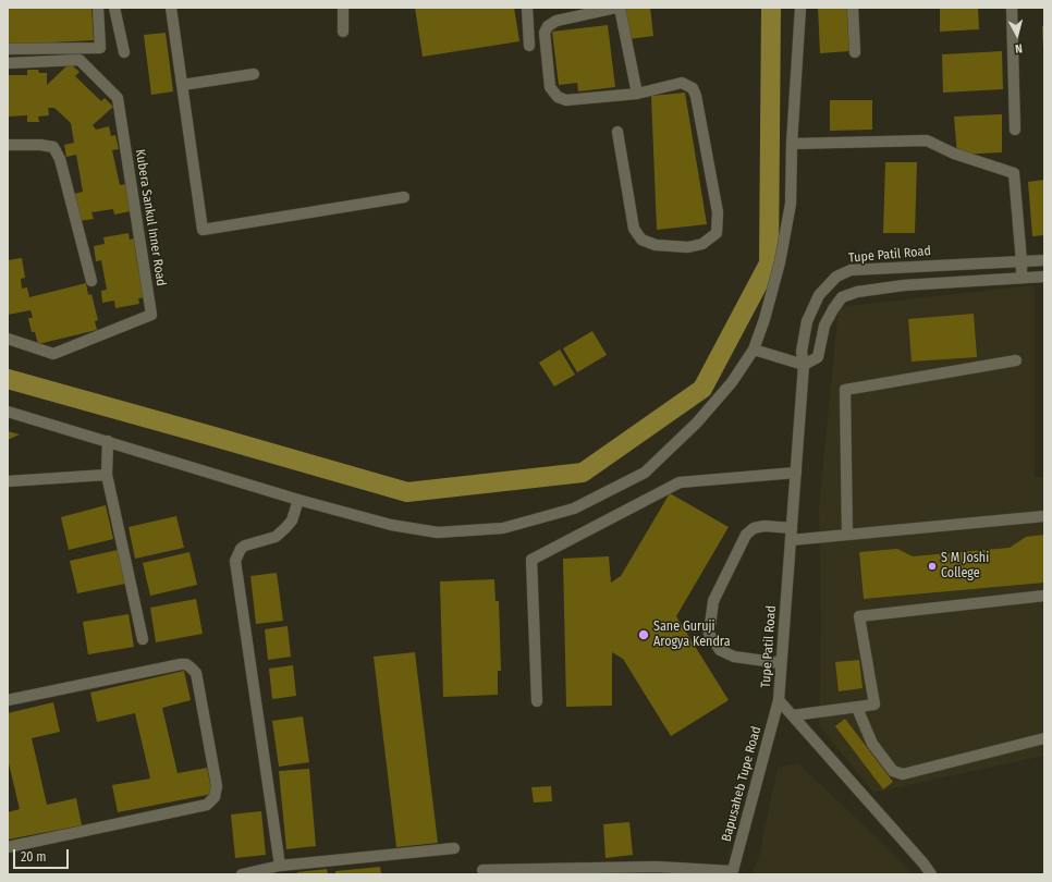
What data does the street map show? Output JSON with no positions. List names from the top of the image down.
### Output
{
  "streets": {
    "street": ["Kubera Sankul Inner Road", "Tupe Patil Road", "Bapusaheb Tupe Road"]
  },
  "crossings": [
    ["Tupe Patil Road", "Bapusaheb Tupe Road"]
  ],
  "places": ["S M Joshi College", "Sane Guruji Arogya Kendra"],
  "scale_bar": "20 m",
  "north": "bottom"
}
